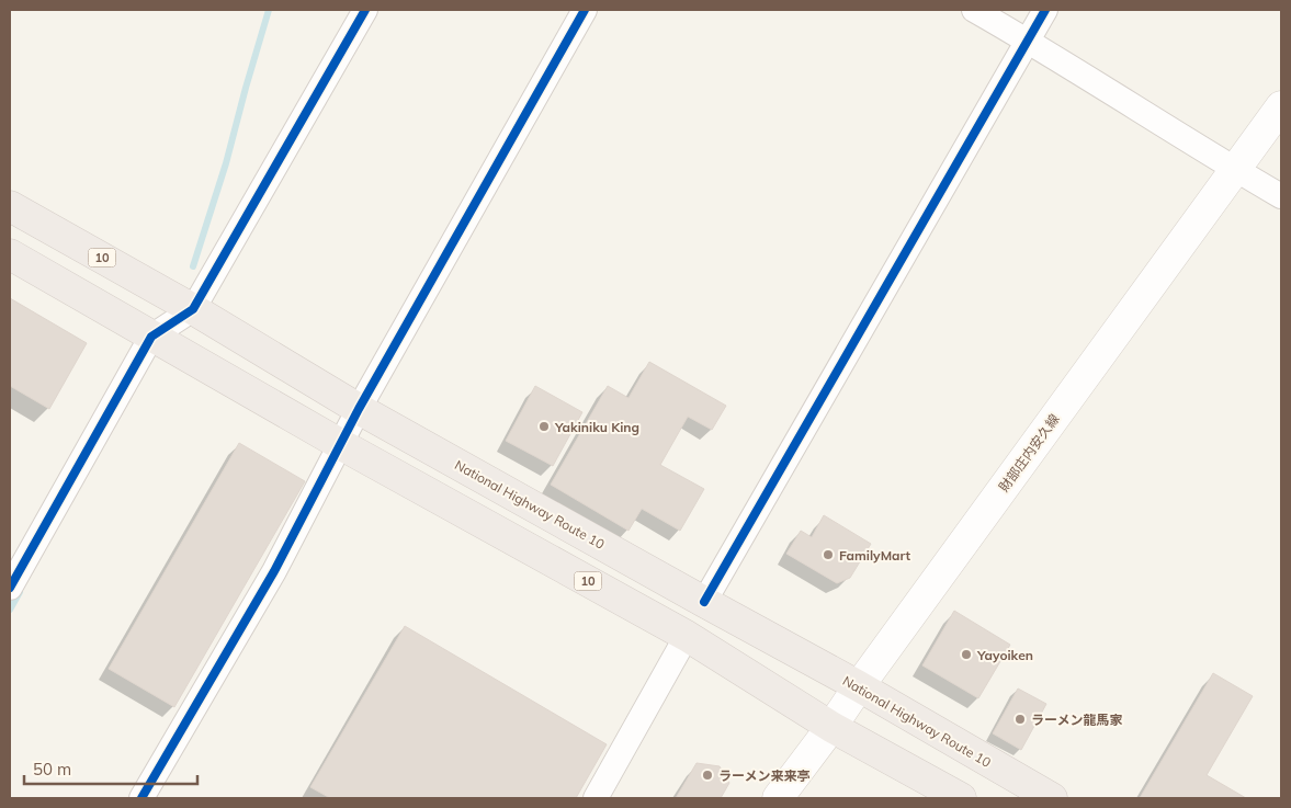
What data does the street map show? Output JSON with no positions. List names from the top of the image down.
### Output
{
  "streets": {
    "highway": ["10", "National Highway Route 10"],
    "main road": ["財部庄内安久線"]
  },
  "crossings": [
    ["10", "財部庄内安久線"],
    ["財部庄内安久線", "National Highway Route 10"]
  ],
  "places": [
    "Yakiniku King",
    "FamilyMart",
    "Yayoiken",
    "ラーメン龍馬家",
    "ラーメン来来亭"
  ],
  "scale_bar": "50 m"
}
